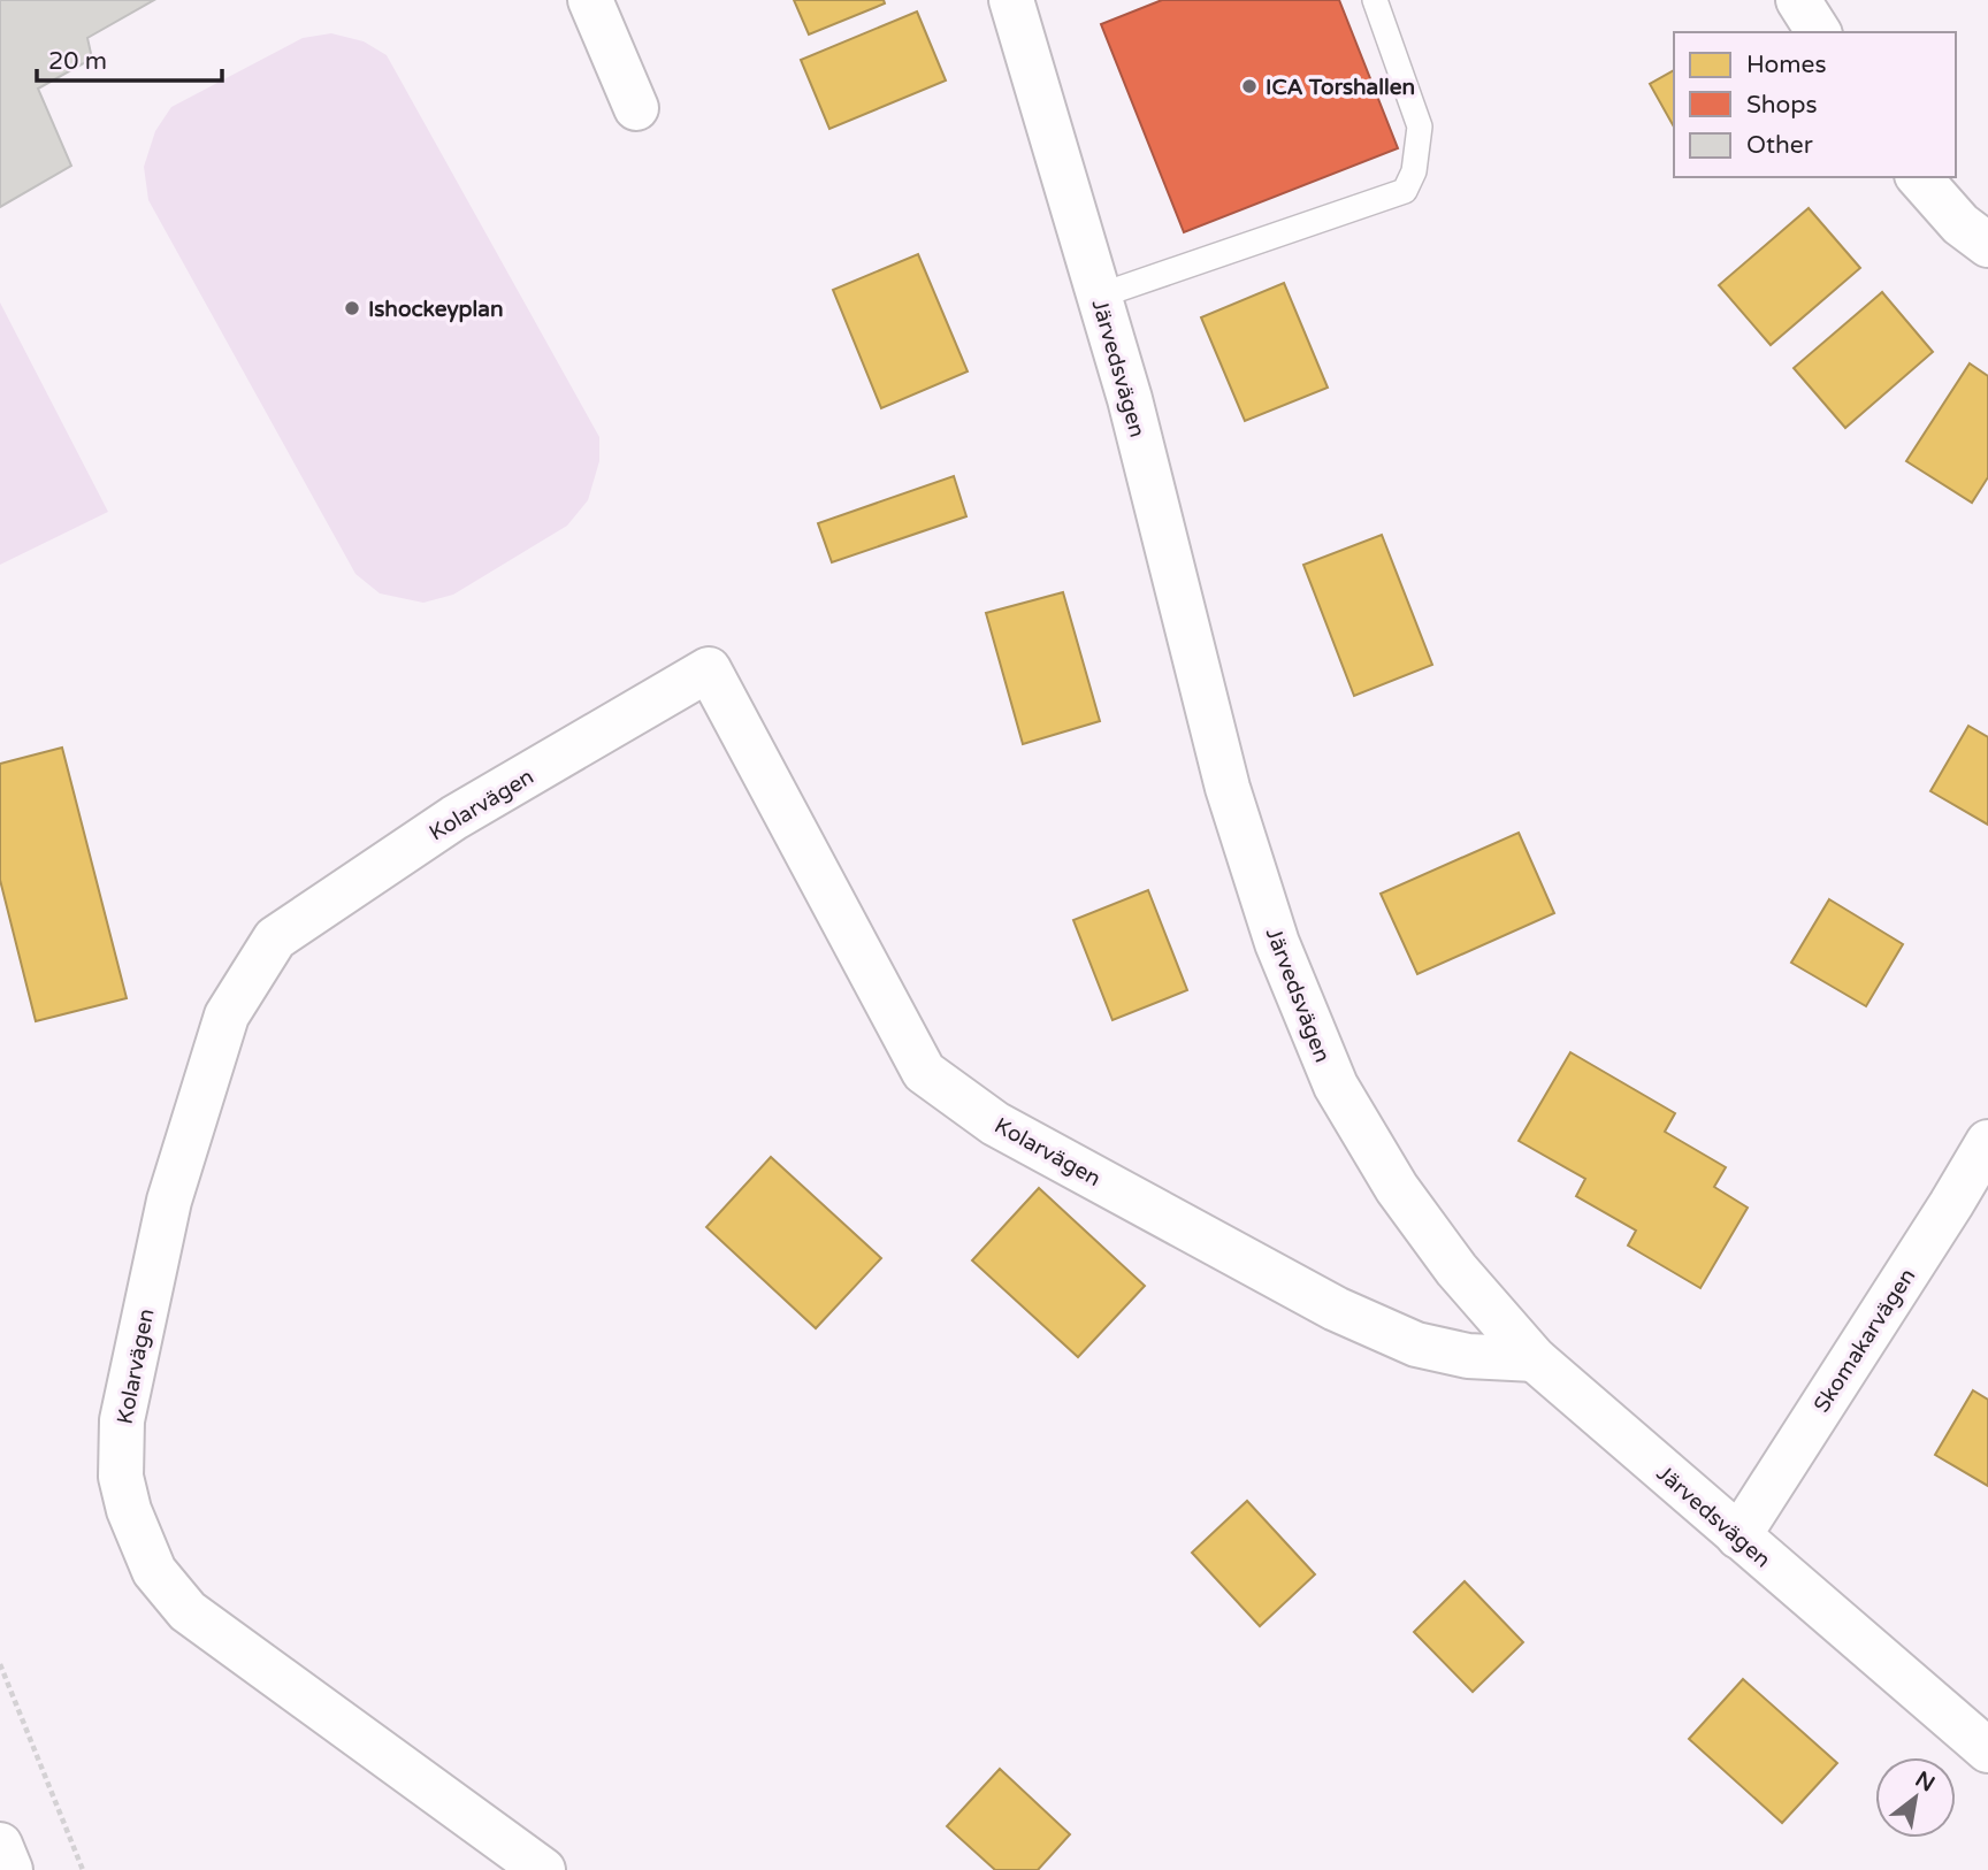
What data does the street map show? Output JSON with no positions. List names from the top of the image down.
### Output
{
  "streets": {
    "street": ["Järvedsvägen", "Kolarvägen", "Skomakarvägen"]
  },
  "crossings": [
    ["Järvedsvägen", "Kolarvägen"],
    ["Järvedsvägen", "Skomakarvägen"]
  ],
  "places": ["ICA Torshallen", "Ishockeyplan"],
  "legend": ["Homes", "Shops", "Other"],
  "scale_bar": "20 m",
  "north": "top right"
}
